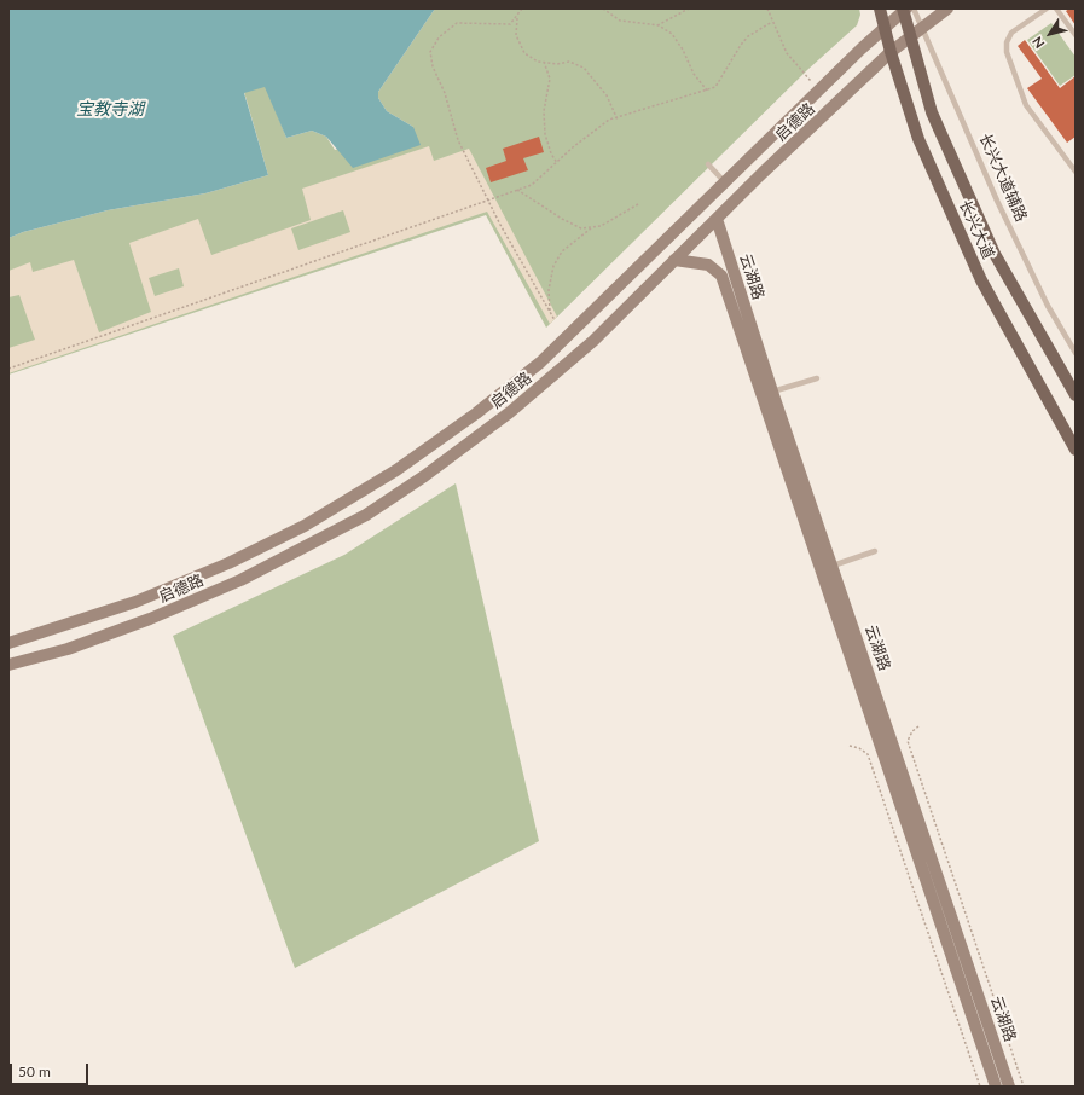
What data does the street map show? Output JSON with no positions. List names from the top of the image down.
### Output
{
  "streets": {
    "main road": ["启德路", "长兴大道", "云湖路"],
    "lane": ["长兴大道辅路"]
  },
  "crossings": [
    ["启德路", "长兴大道辅路"],
    ["启德路", "长兴大道"],
    ["启德路", "云湖路"],
    ["长兴大道辅路", "长兴大道"]
  ],
  "water": ["宝教寺湖"],
  "scale_bar": "50 m",
  "north": "bottom left"
}
